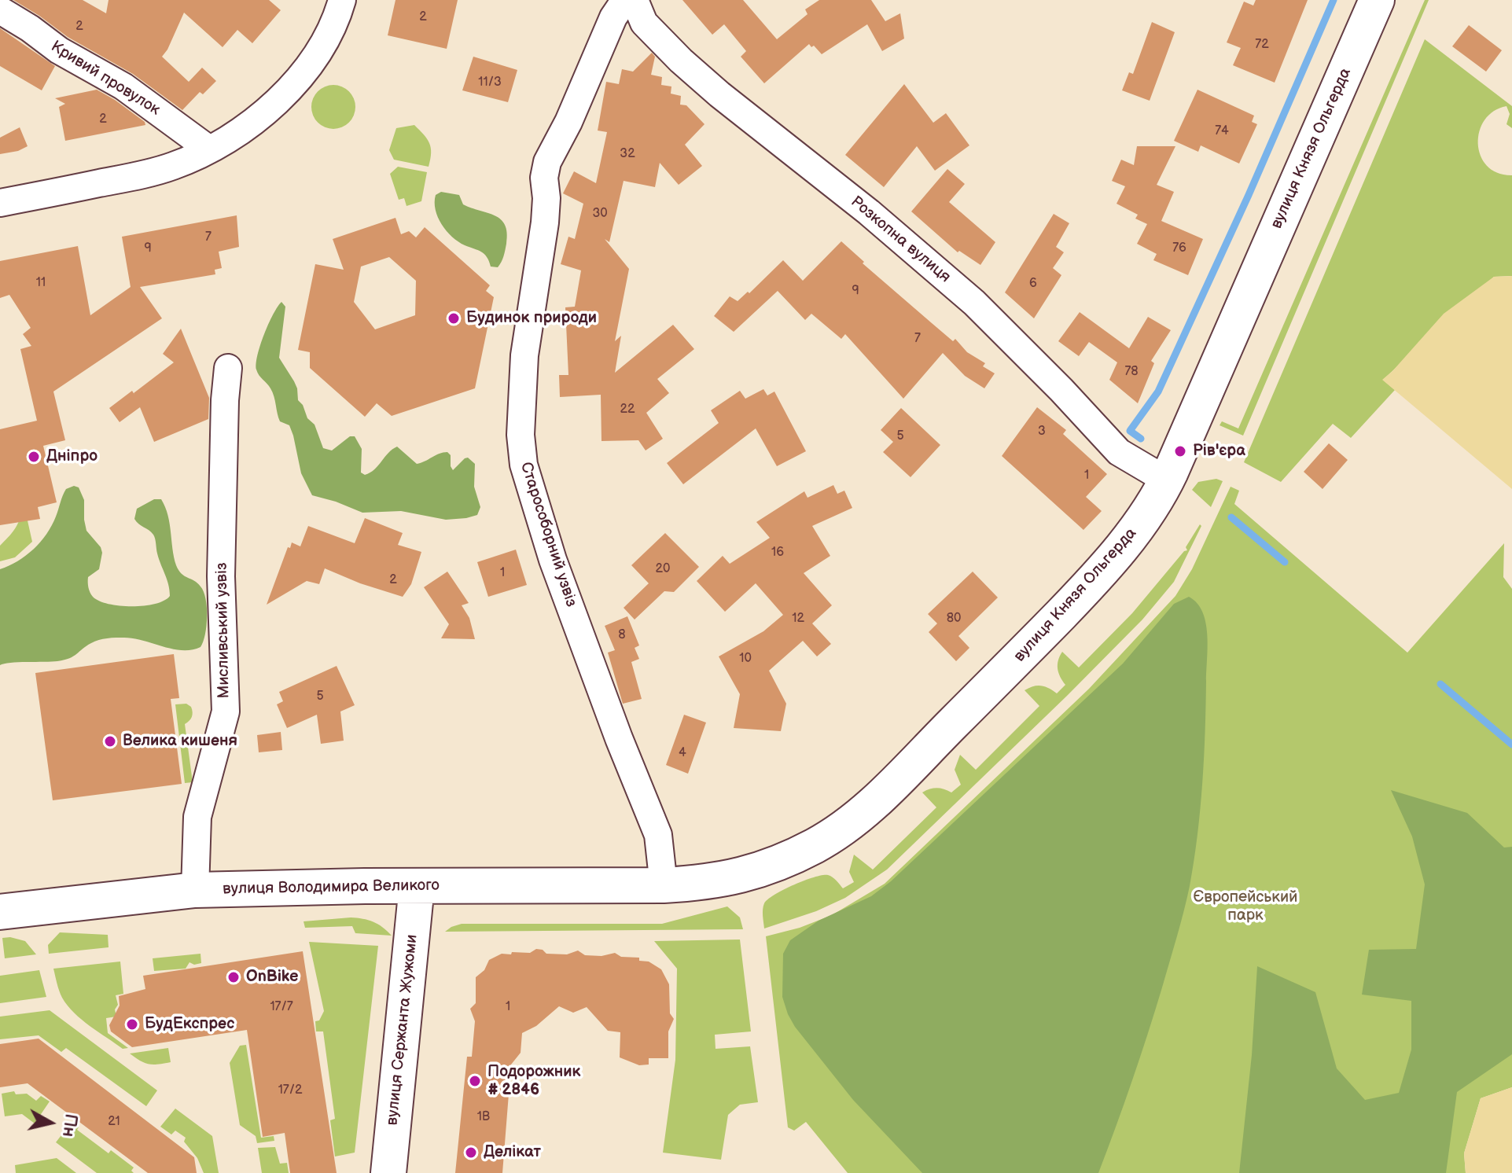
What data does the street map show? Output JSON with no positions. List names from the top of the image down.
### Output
{
  "streets": {
    "main road": ["вулиця Князя Ольгерда", "вулиця Володимира Великого", "вулиця Сержанта Жужоми"],
    "street": [
      "Кривий провулок",
      "Розкопна вулиця",
      "Старособорний узвіз",
      "Мисливський узвіз"
    ]
  },
  "crossings": [
    ["вулиця Князя Ольгерда", "Розкопна вулиця"],
    ["вулиця Князя Ольгерда", "Старособорний узвіз"],
    ["вулиця Князя Ольгерда", "вулиця Володимира Великого"],
    ["Старособорний узвіз", "вулиця Володимира Великого"],
    ["Мисливський узвіз", "вулиця Володимира Великого"],
    ["вулиця Володимира Великого", "вулиця Сержанта Жужоми"]
  ],
  "parks": ["Європейський парк"],
  "places": [
    "Будинок природи",
    "Рів'єра",
    "Дніпро",
    "Велика кишеня",
    "OnBike",
    "БудЕкспрес",
    "Подорожник # 2846",
    "Делікат"
  ],
  "house_numbers": [
    "2",
    "2",
    "72",
    "11/3",
    "2",
    "74",
    "32",
    "30",
    "7",
    "9",
    "76",
    "11",
    "6",
    "9",
    "7",
    "78",
    "22",
    "3",
    "5",
    "1",
    "16",
    "20",
    "1",
    "2",
    "12",
    "80",
    "8",
    "10",
    "5",
    "4",
    "17/7",
    "1",
    "17/2",
    "1В",
    "21"
  ],
  "north": "right"
}
